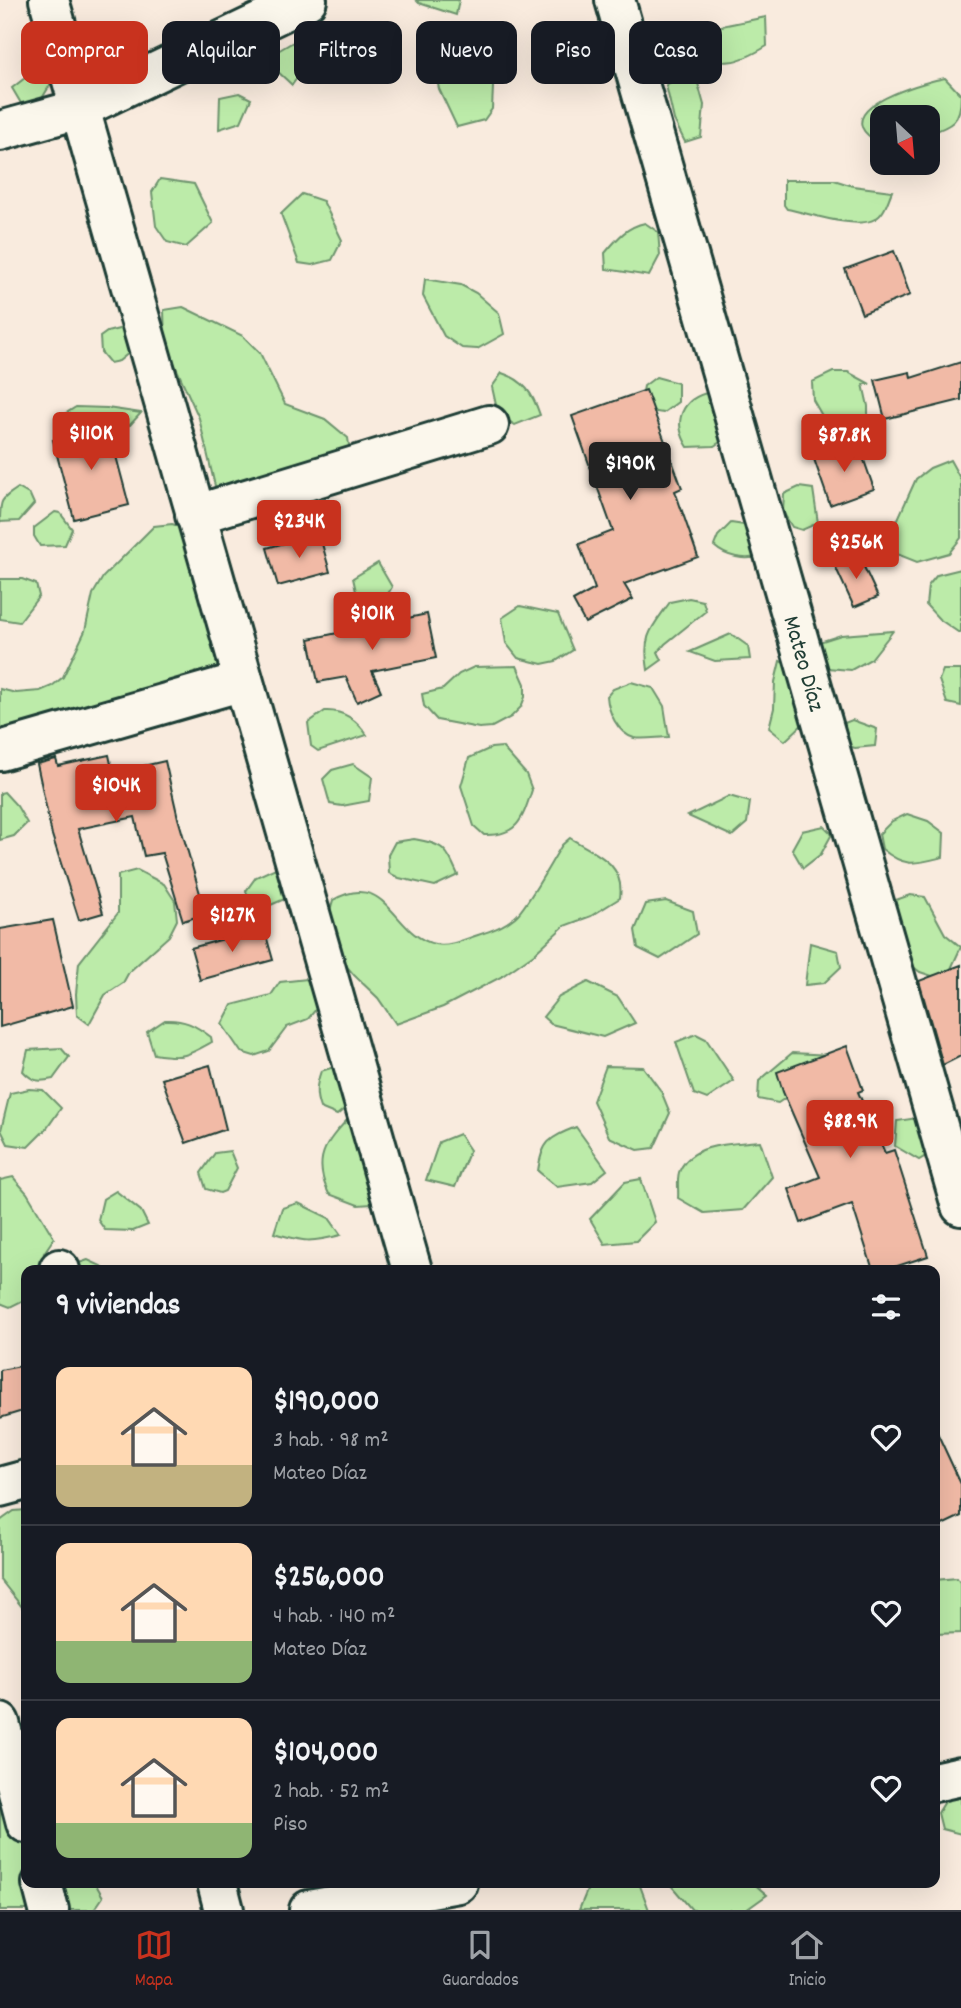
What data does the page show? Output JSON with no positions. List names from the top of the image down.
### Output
{
  "streets": {
    "street": ["Mateo Díaz"]
  },
  "north": "bottom right",
  "page": {
    "chip": [
      "Comprar",
      "Alquilar",
      "Filtros",
      "Nuevo",
      "Piso",
      "Casa"
    ],
    "price": [
      "$110K",
      "$87.8K",
      "$190K",
      "$234K",
      "$256K",
      "$101K",
      "$104K",
      "$127K",
      "$88.9K"
    ],
    "heading": "9 viviendas",
    "list": [
      {
        "name": "$190,000",
        "note": "3 hab. · 98 m² · Mateo Díaz"
      },
      {
        "name": "$256,000",
        "note": "4 hab. · 140 m² · Mateo Díaz"
      },
      {
        "name": "$104,000",
        "note": "2 hab. · 52 m² · Piso"
      }
    ],
    "tabs": ["Mapa", "Guardados", "Inicio"]
  }
}
